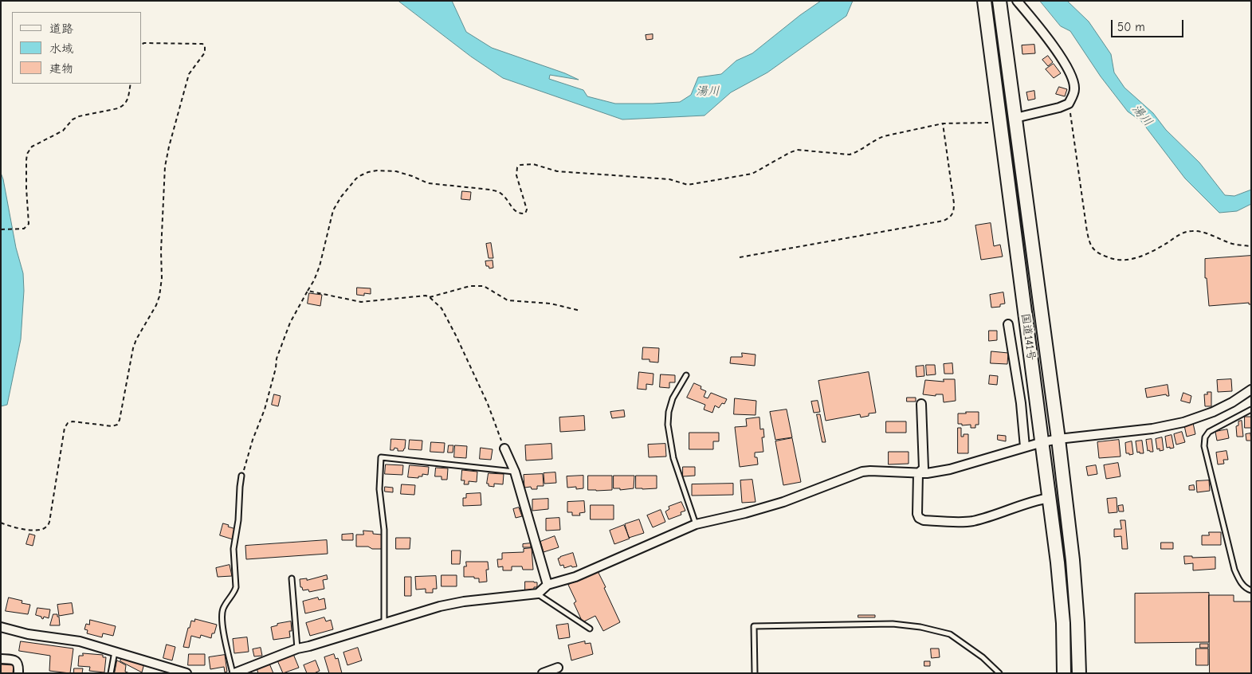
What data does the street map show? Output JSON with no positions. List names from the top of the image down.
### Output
{
  "streets": {
    "highway": ["国道141号"]
  },
  "water": ["湯川"],
  "legend": ["道路", "水域", "建物"],
  "scale_bar": "50 m"
}
